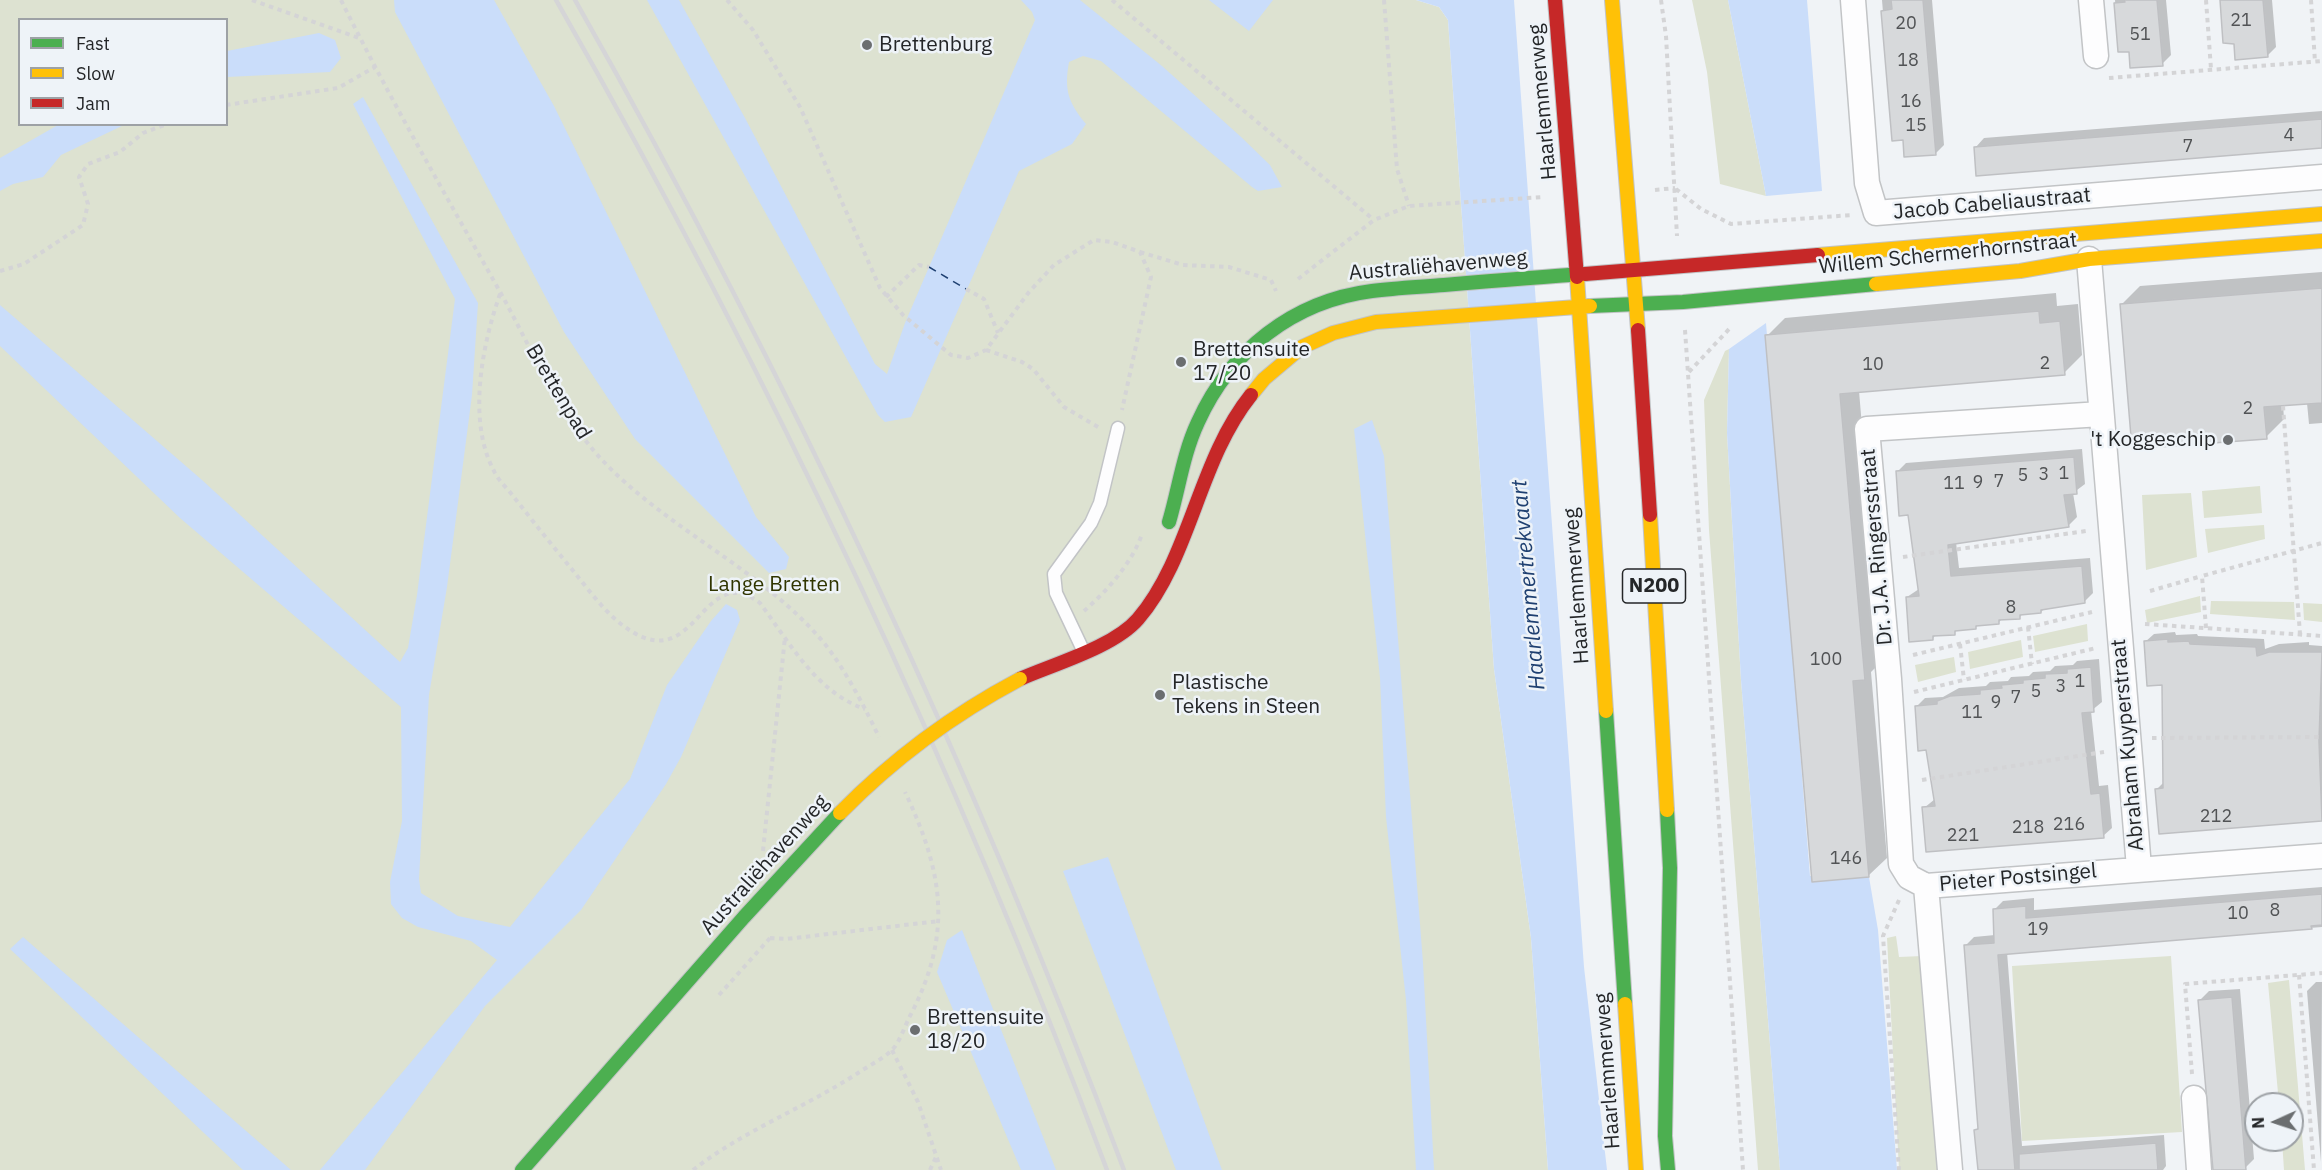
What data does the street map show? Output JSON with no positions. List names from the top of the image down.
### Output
{
  "streets": {
    "street": [
      "Haarlemmerweg",
      "Jacob Cabeliaustraat",
      "Willem Schermerhornstraat",
      "Australiëhavenweg",
      "Dr. J.A. Ringersstraat",
      "N200",
      "Abraham Kuyperstraat",
      "Pieter Postsingel"
    ],
    "path": ["Brettenpad"]
  },
  "crossings": [
    ["Haarlemmerweg", "Willem Schermerhornstraat"],
    ["Haarlemmerweg", "Australiëhavenweg"],
    ["Willem Schermerhornstraat", "Australiëhavenweg"],
    ["Willem Schermerhornstraat", "N200"],
    ["Willem Schermerhornstraat", "Abraham Kuyperstraat"],
    ["Australiëhavenweg", "N200"],
    ["Dr. J.A. Ringersstraat", "Abraham Kuyperstraat"],
    ["Dr. J.A. Ringersstraat", "Pieter Postsingel"],
    ["Abraham Kuyperstraat", "Pieter Postsingel"]
  ],
  "water": ["Haarlemmertrekvaart"],
  "parks": ["Lange Bretten"],
  "places": [
    "Brettenburg",
    "Brettensuite 17/20",
    "'t Koggeschip",
    "Plastische Tekens in Steen",
    "Brettensuite 18/20"
  ],
  "house_numbers": [
    "21",
    "20",
    "51",
    "18",
    "16",
    "15",
    "4",
    "7",
    "2",
    "10",
    "2",
    "1",
    "3",
    "5",
    "7",
    "9",
    "11",
    "8",
    "100",
    "1",
    "3",
    "5",
    "7",
    "9",
    "11",
    "212",
    "216",
    "218",
    "221",
    "146",
    "8",
    "10",
    "19"
  ],
  "legend": ["Fast", "Slow", "Jam"],
  "north": "left"
}
